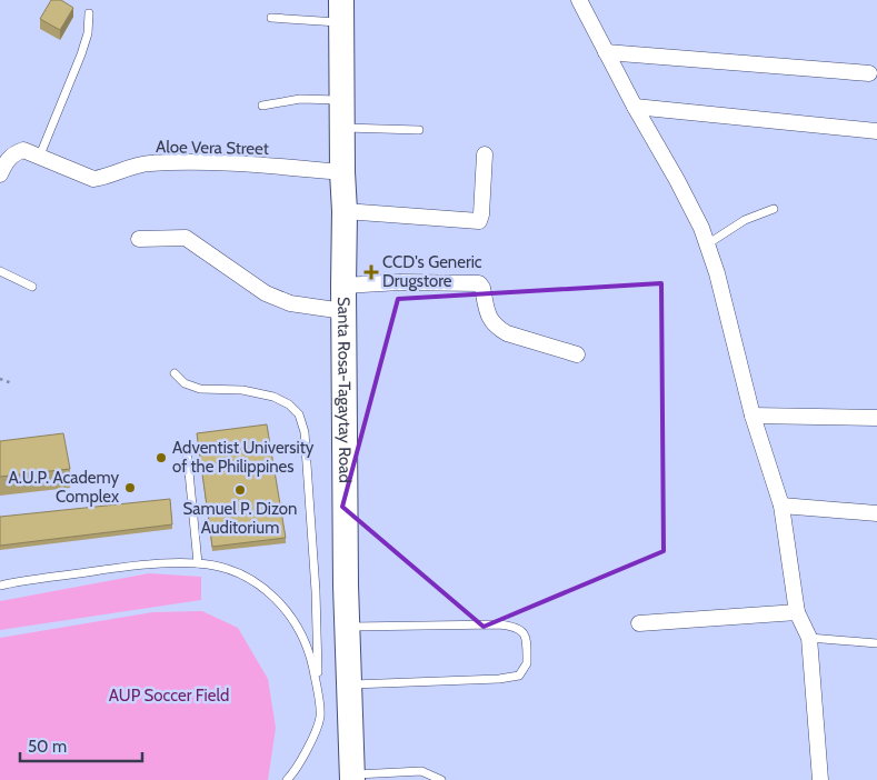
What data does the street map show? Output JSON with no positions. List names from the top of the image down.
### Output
{
  "streets": {
    "main road": ["Santa Rosa-Tagaytay Road"],
    "street": ["Aloe Vera Street"]
  },
  "crossings": [
    ["Aloe Vera Street", "Santa Rosa-Tagaytay Road"]
  ],
  "parks": ["AUP Soccer Field"],
  "places": {
    "health": ["CCD's Generic Drugstore"],
    "other": ["Adventist University of the Philippines", "A.U.P. Academy Complex", "Samuel P. Dizon Auditorium"]
  },
  "scale_bar": "50 m"
}
